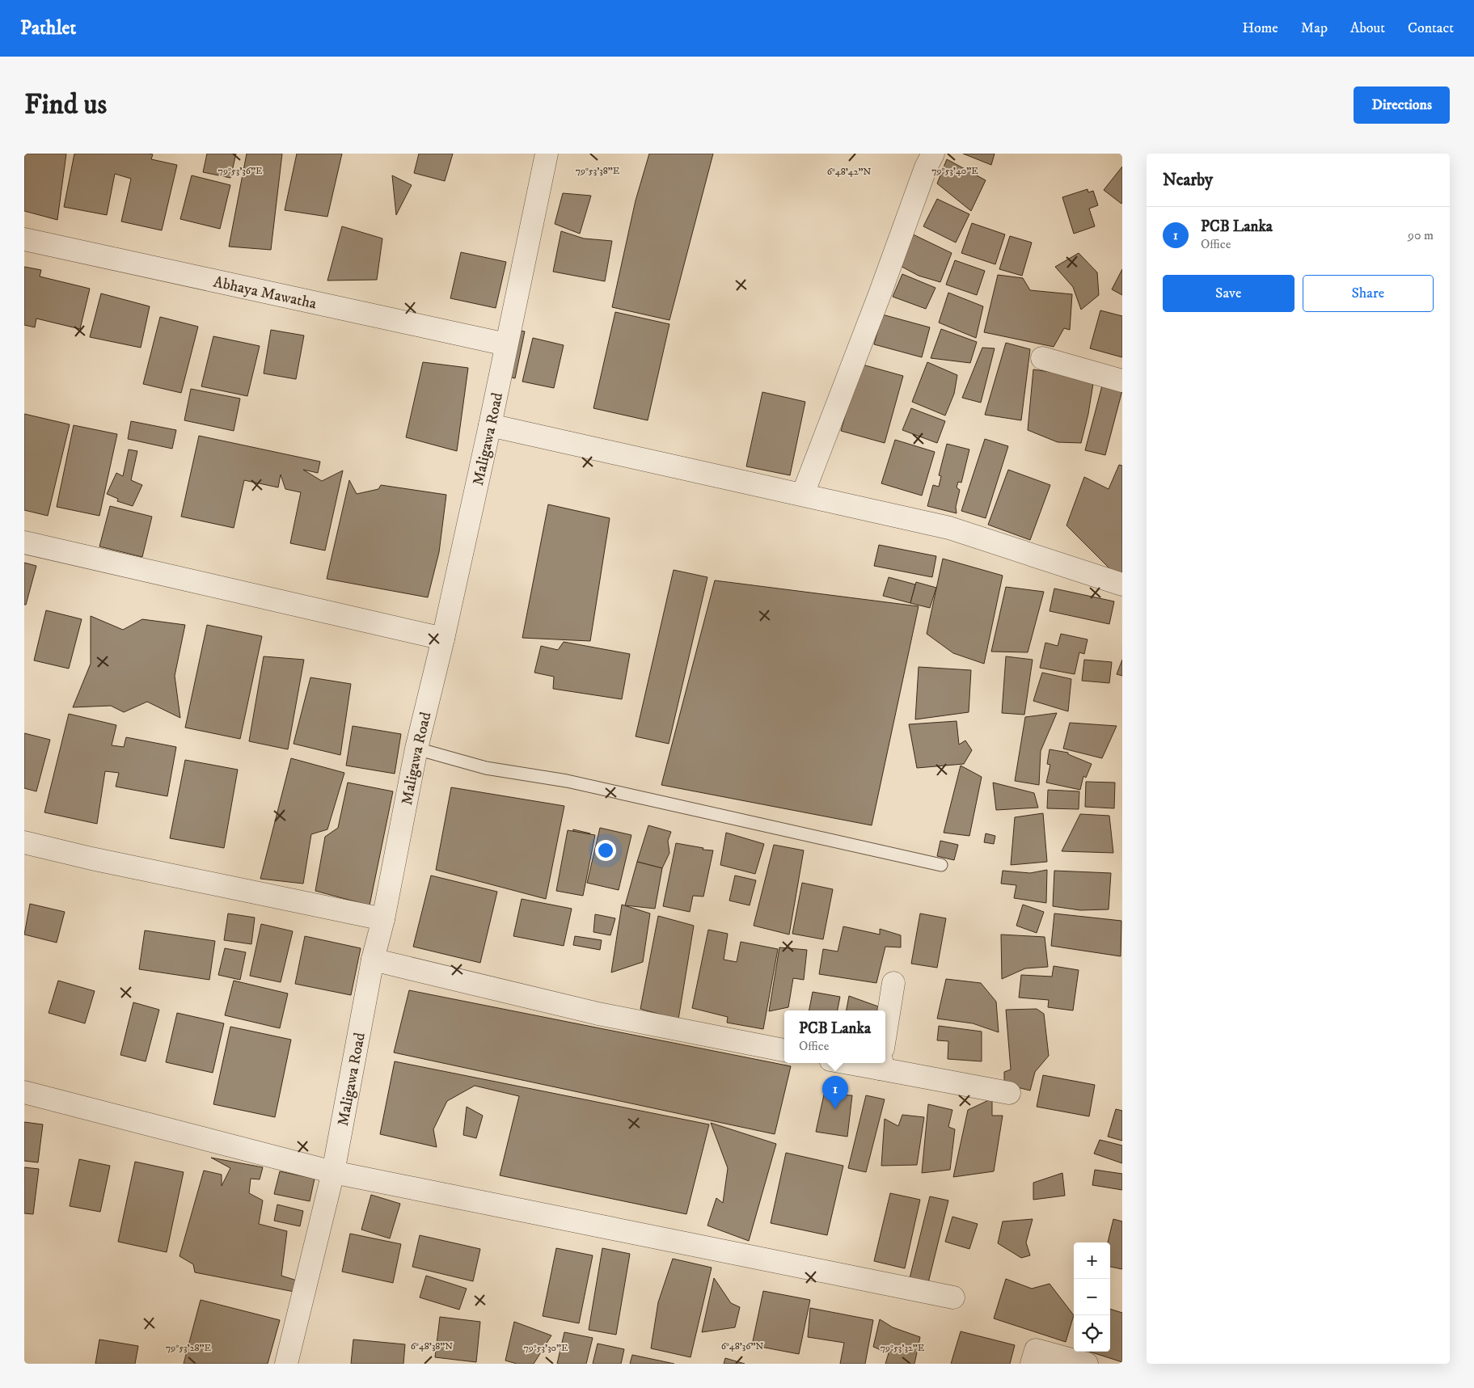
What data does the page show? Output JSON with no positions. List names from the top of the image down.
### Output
{
  "streets": {
    "street": ["Abhaya Mawatha", "Maligawa Road"]
  },
  "crossings": [
    ["Abhaya Mawatha", "Maligawa Road"]
  ],
  "page": {
    "header": "Pathlet",
    "nav": [
      "Home",
      "Map",
      "About",
      "Contact"
    ],
    "buttons": [
      "Directions",
      ["Save", "Share"]
    ],
    "title": "Find us",
    "heading": "Nearby",
    "list": [
      {
        "mark": "1",
        "name": "PCB Lanka",
        "note": "Office",
        "value": "90 m"
      }
    ],
    "popup": ["PCB Lanka", "Office"],
    "pins": "1",
    "map_buttons": ["+", "−"]
  },
  "coordinates": [
    "79°53'38\"E",
    "79°53'36\"E",
    "79°53'40\"E",
    "6°48'42\"N",
    "6°48'38\"N",
    "6°48'36\"N",
    "79°53'28\"E",
    "79°53'30\"E",
    "79°53'32\"E"
  ]
}
